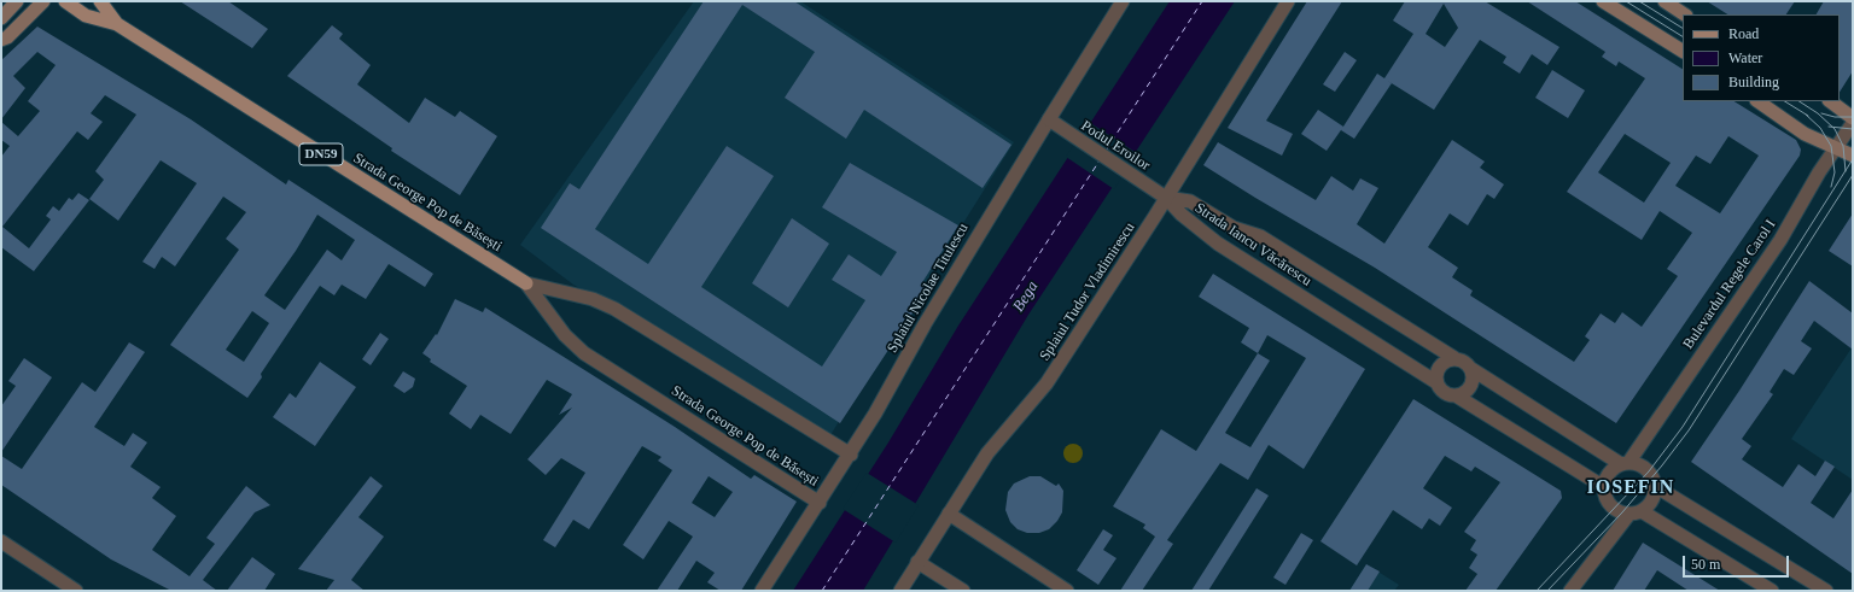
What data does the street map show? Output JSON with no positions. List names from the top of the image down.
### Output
{
  "streets": {
    "main road": ["DN59", "Strada George Pop de Băsești"],
    "street": [
      "Podul Eroilor",
      "Strada Iancu Văcărescu",
      "Bulevardul Regele Carol I",
      "Splaiul Nicolae Titulescu",
      "Splaiul Tudor Vladimirescu"
    ]
  },
  "crossings": [
    ["Podul Eroilor", "Strada Iancu Văcărescu"],
    ["Podul Eroilor", "Splaiul Nicolae Titulescu"],
    ["Podul Eroilor", "Splaiul Tudor Vladimirescu"],
    ["Strada George Pop de Băsești", "Splaiul Nicolae Titulescu"],
    ["Strada Iancu Văcărescu", "Splaiul Tudor Vladimirescu"]
  ],
  "districts": ["IOSEFIN"],
  "water": ["Bega"],
  "legend": ["Road", "Water", "Building"],
  "scale_bar": "50 m"
}
